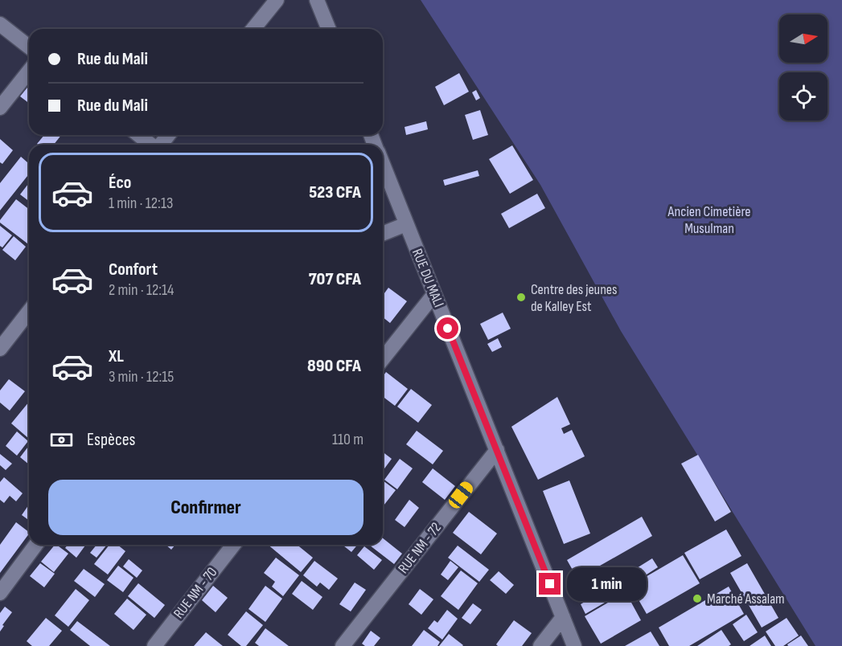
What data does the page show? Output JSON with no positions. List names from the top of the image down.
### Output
{
  "streets": {
    "street": ["RUE DU MALI", "RUE NM - 72", "RUE NM - 70"]
  },
  "crossings": [
    ["RUE DU MALI", "RUE NM - 72"]
  ],
  "parks": ["Ancien Cimetière Musulman"],
  "places": ["Centre des jeunes de Kalley Est", "Marché Assalam"],
  "north": "right",
  "page": {
    "banner": ["Rue du Mali", "Rue du Mali"],
    "list": [
      {
        "name": "Éco",
        "note": "1 min · 12:13",
        "value": "523 CFA"
      },
      {
        "name": "Confort",
        "note": "2 min · 12:14",
        "value": "707 CFA"
      },
      {
        "name": "XL",
        "note": "3 min · 12:15",
        "value": "890 CFA"
      }
    ],
    "pay": ["Espèces", "110 m"],
    "buttons": "Confirmer",
    "bubble": "1 min"
  }
}
